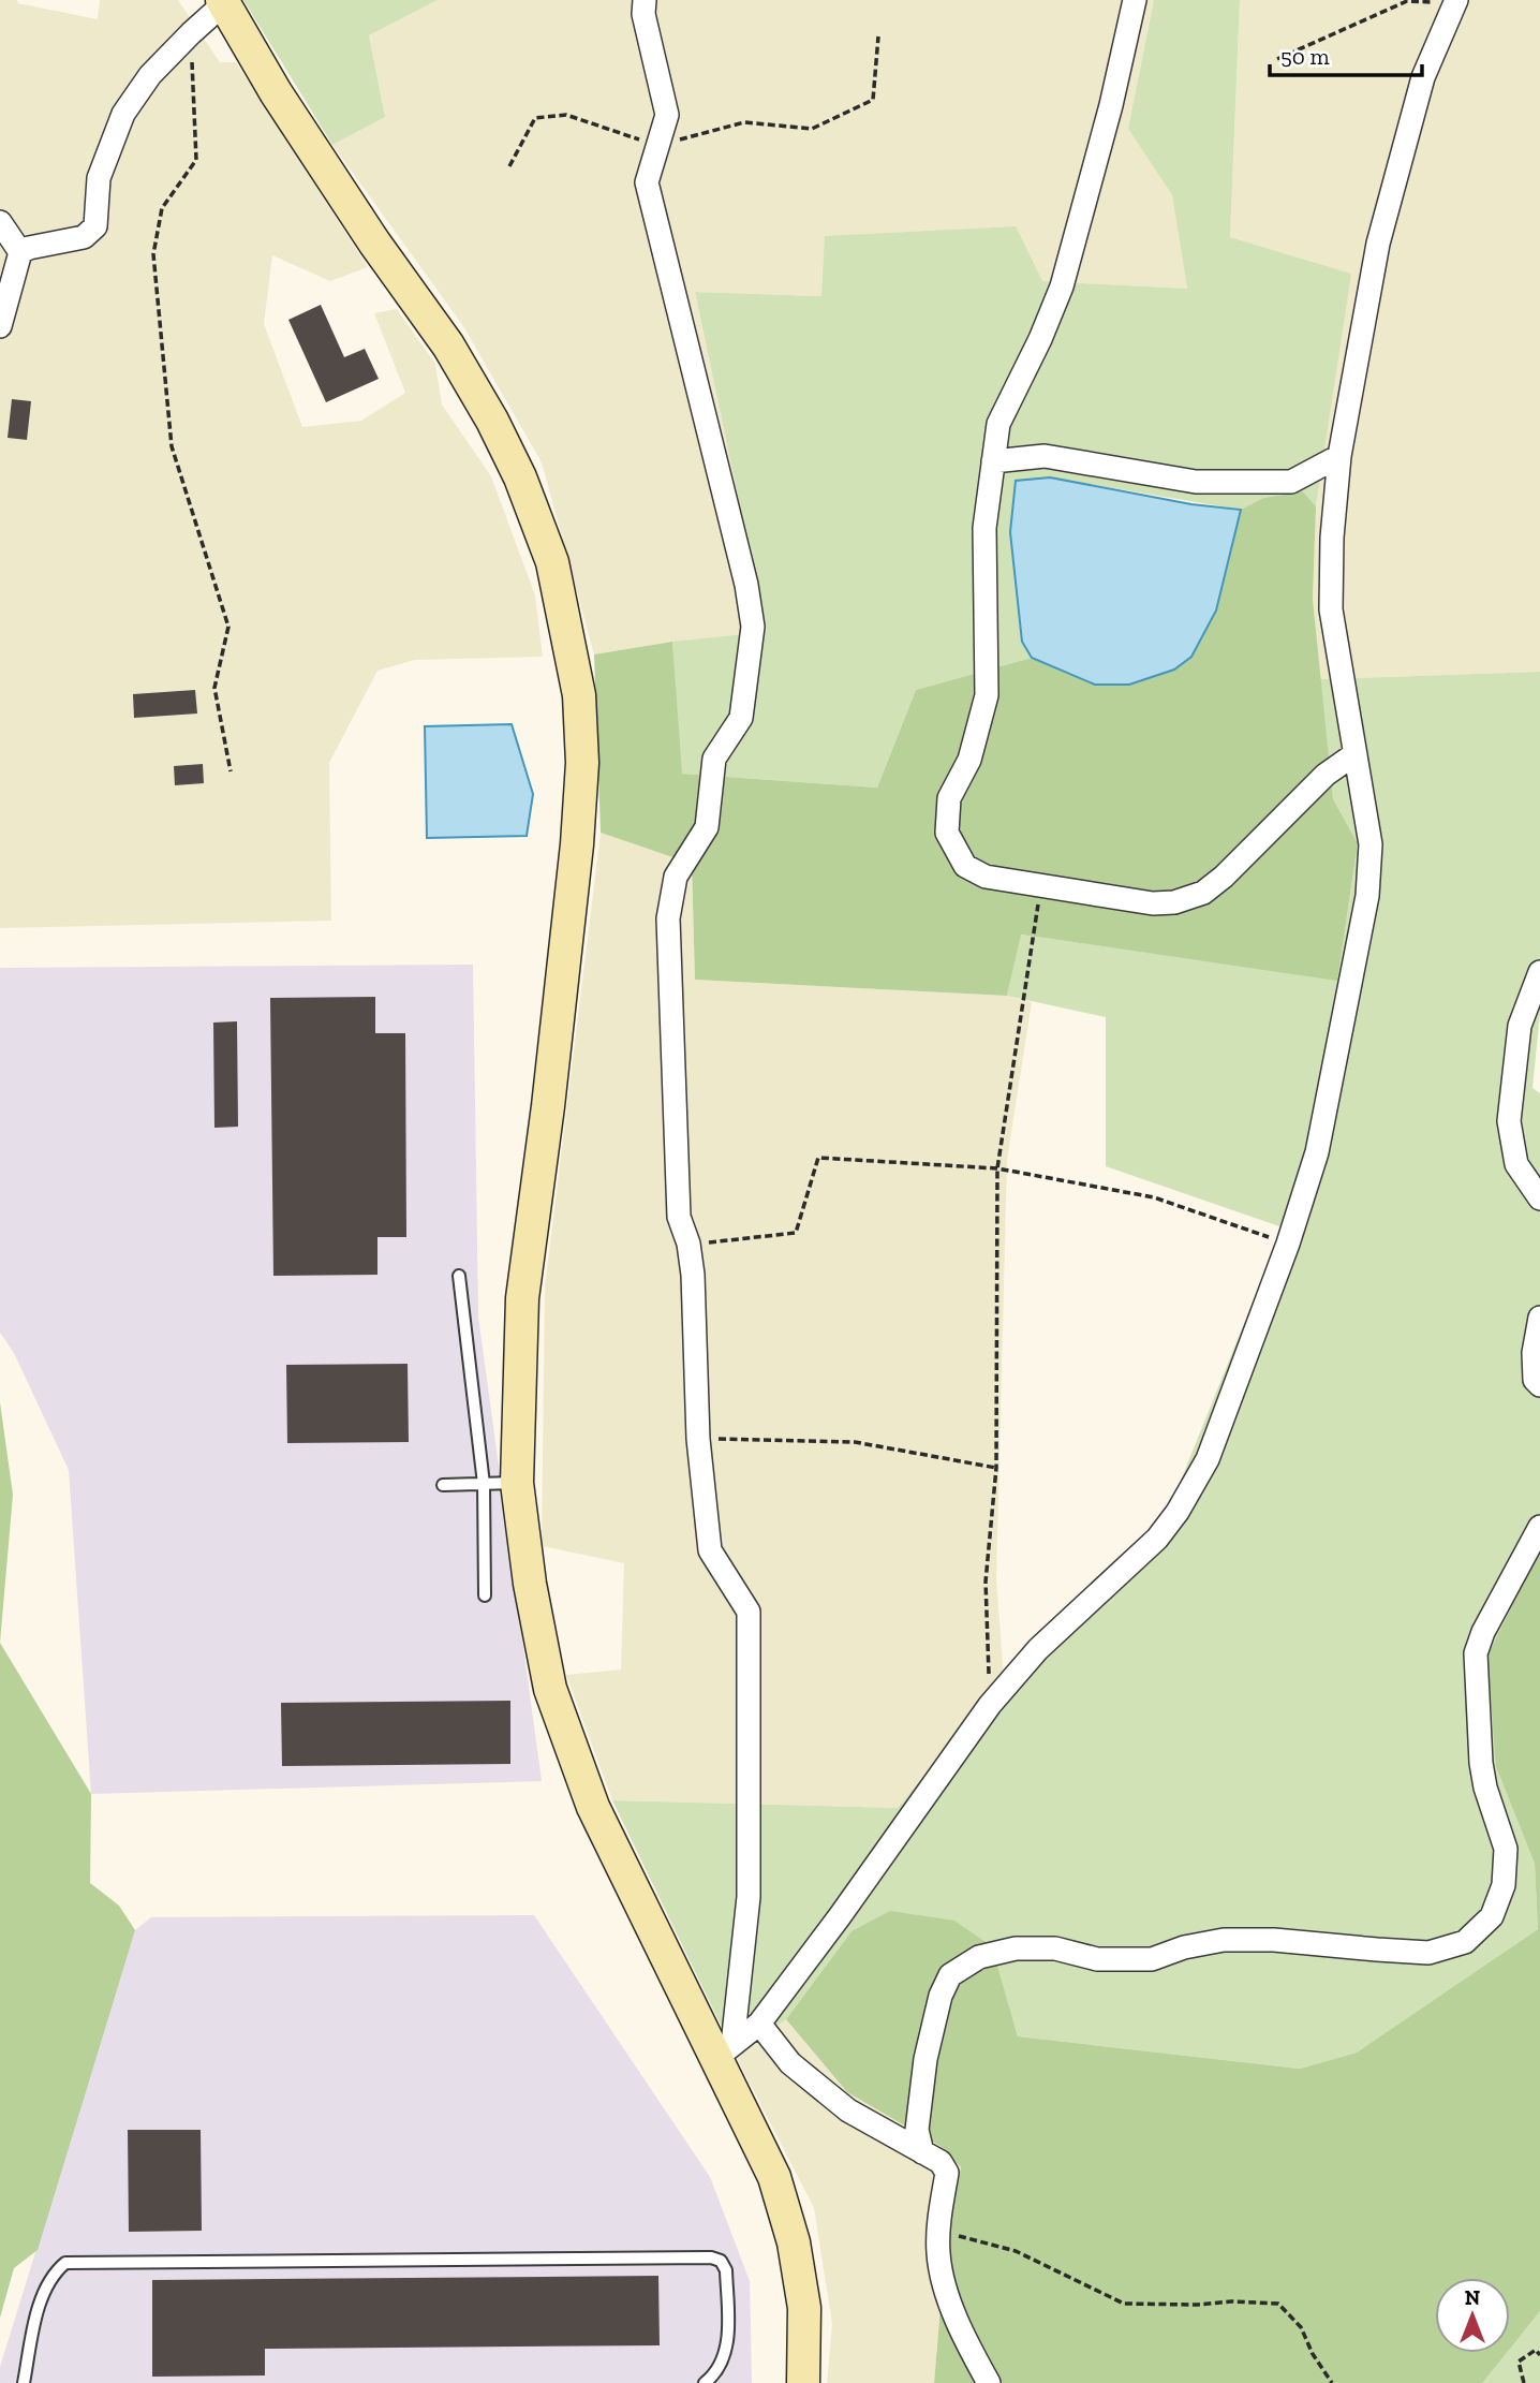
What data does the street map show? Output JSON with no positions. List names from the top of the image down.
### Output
{
  "scale_bar": "50 m",
  "north": "top"
}
